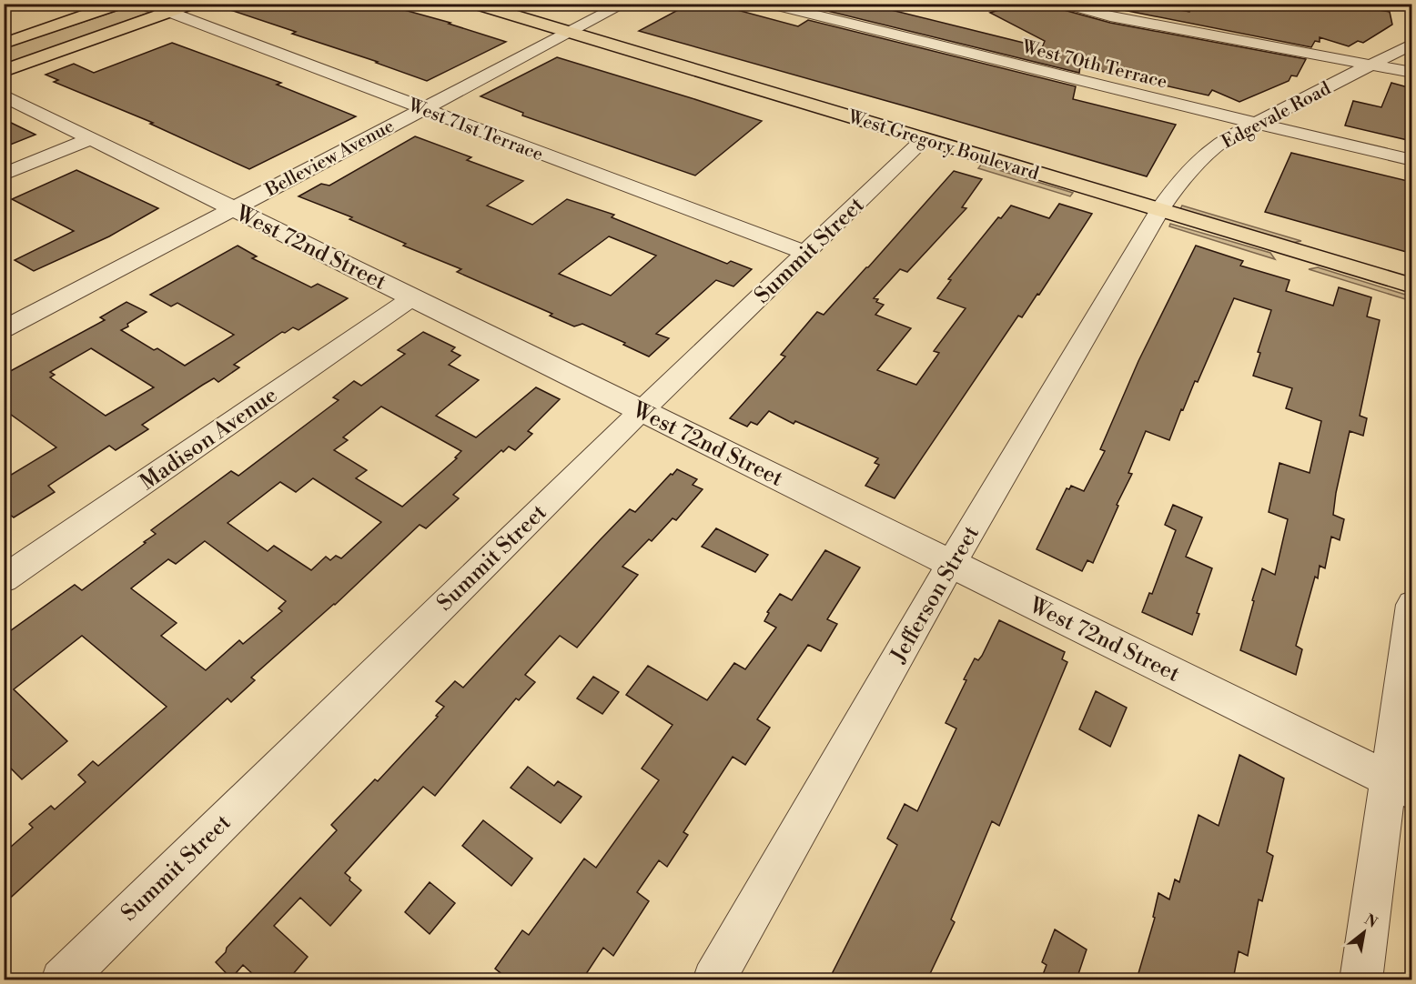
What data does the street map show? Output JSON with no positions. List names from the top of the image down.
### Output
{
  "streets": {
    "main road": ["West Gregory Boulevard"],
    "street": [
      "West 70th Terrace",
      "Edgevale Road",
      "West 71st Terrace",
      "Belleview Avenue",
      "West 72nd Street",
      "Summit Street",
      "Madison Avenue",
      "Jefferson Street"
    ]
  },
  "crossings": [
    ["West 70th Terrace", "Edgevale Road"],
    ["Edgevale Road", "West Gregory Boulevard"],
    ["Edgevale Road", "Jefferson Street"],
    ["West 71st Terrace", "Belleview Avenue"],
    ["West 71st Terrace", "Summit Street"],
    ["West Gregory Boulevard", "Belleview Avenue"],
    ["West Gregory Boulevard", "Summit Street"],
    ["West Gregory Boulevard", "Jefferson Street"],
    ["Belleview Avenue", "West 72nd Street"],
    ["West 72nd Street", "Summit Street"],
    ["West 72nd Street", "Madison Avenue"],
    ["West 72nd Street", "Jefferson Street"]
  ],
  "north": "top right"
}
